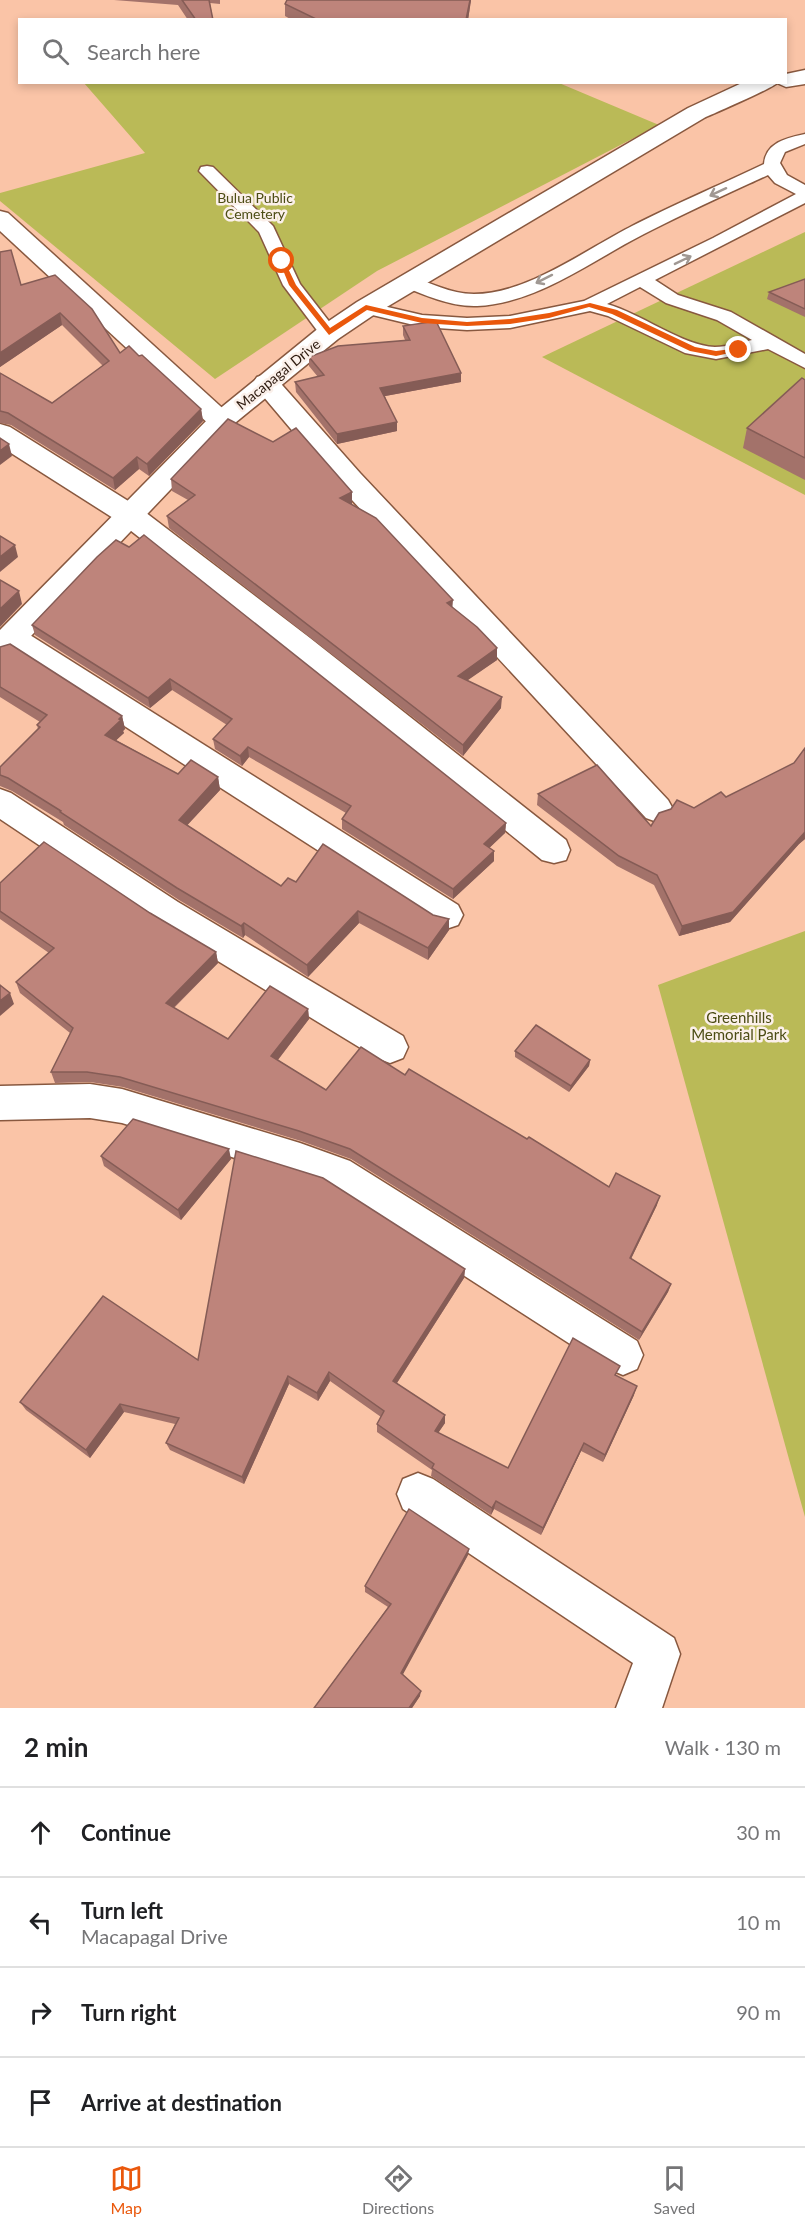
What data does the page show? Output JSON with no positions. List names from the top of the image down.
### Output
{
  "streets": {
    "street": ["Macapagal Drive"]
  },
  "parks": ["Bulua Public Cemetery", "Greenhills Memorial Park"],
  "page": {
    "search": "Search here",
    "heading": ["2 min", "Walk · 130 m"],
    "list": [
      ["Continue", "30 m"],
      ["Turn left", "Macapagal Drive", "10 m"],
      ["Turn right", "90 m"],
      "Arrive at destination"
    ],
    "nav": ["Map", "Directions", "Saved"]
  }
}
